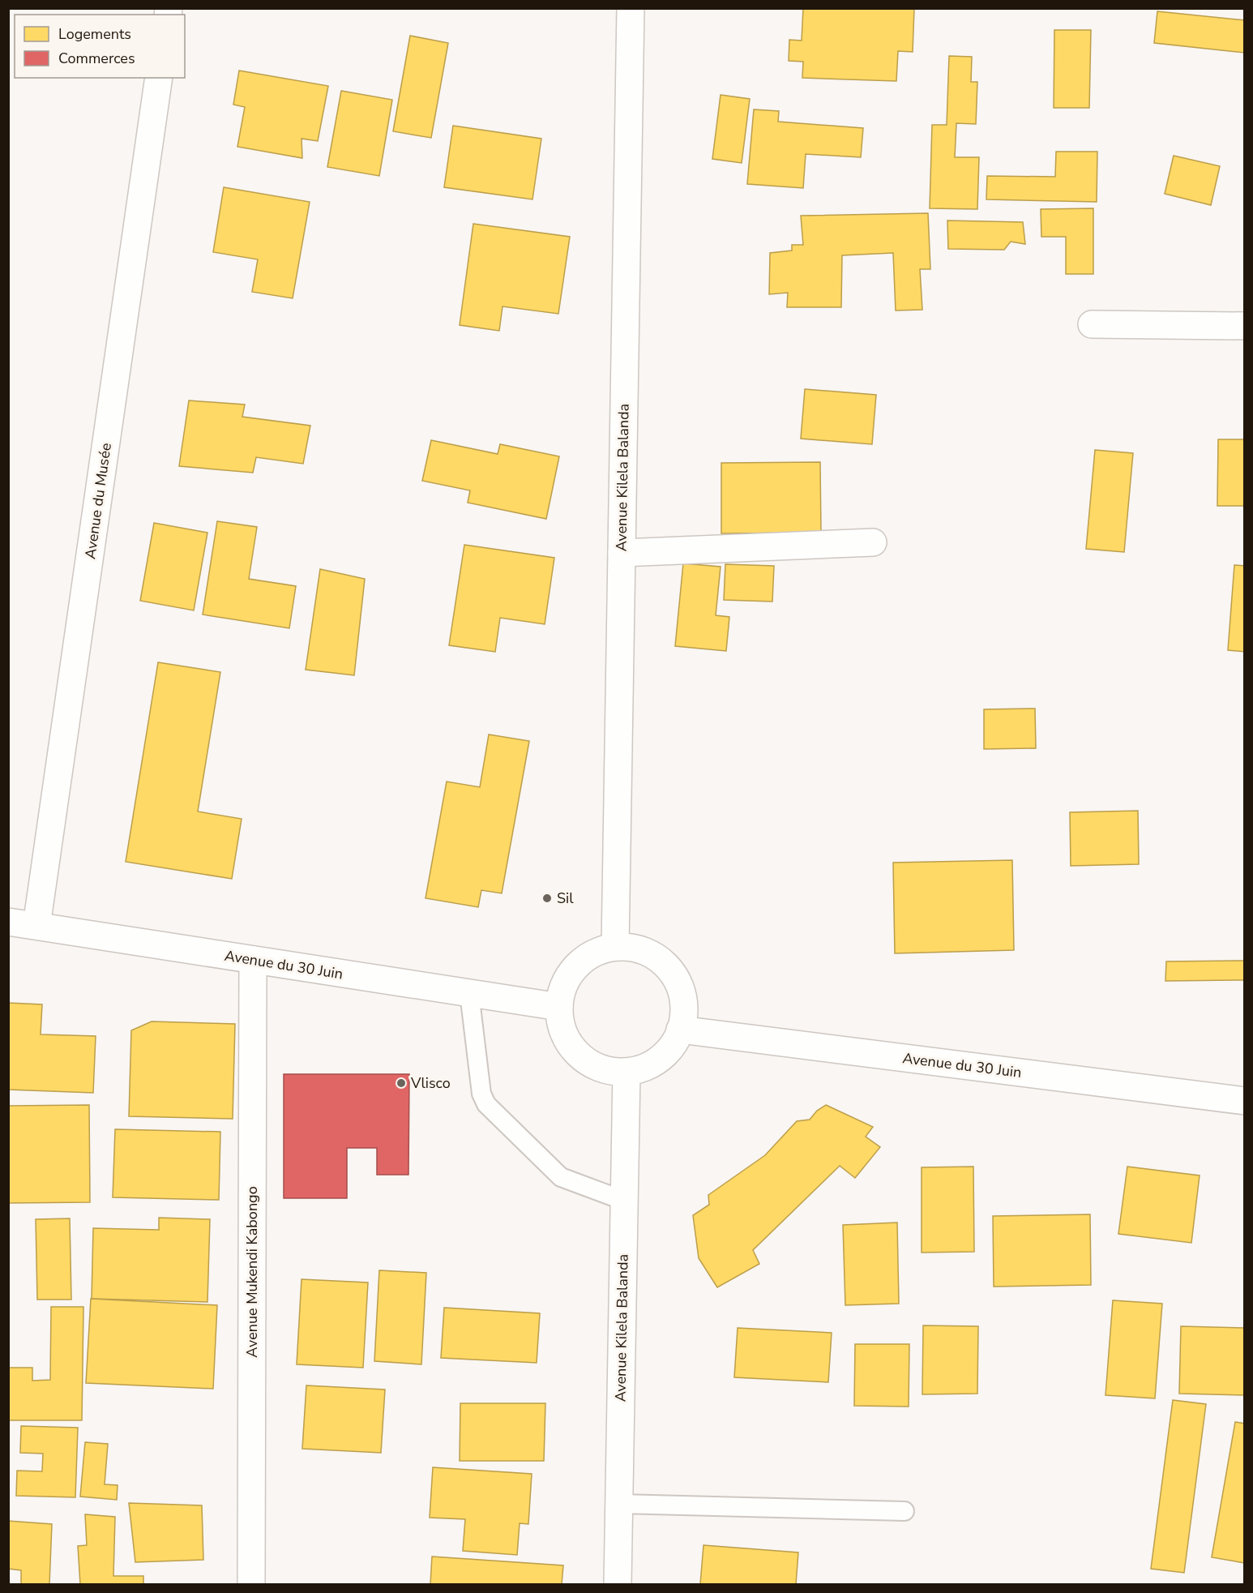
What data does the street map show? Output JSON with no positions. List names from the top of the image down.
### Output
{
  "streets": {
    "street": [
      "Avenue Kilela Balanda",
      "Avenue du Musée",
      "Avenue du 30 Juin",
      "Avenue Mukendi Kabongo"
    ]
  },
  "crossings": [
    ["Avenue Kilela Balanda", "Avenue du 30 Juin"],
    ["Avenue du Musée", "Avenue du 30 Juin"],
    ["Avenue du 30 Juin", "Avenue Mukendi Kabongo"]
  ],
  "places": ["Sil", "Vlisco"],
  "legend": ["Logements", "Commerces"]
}
